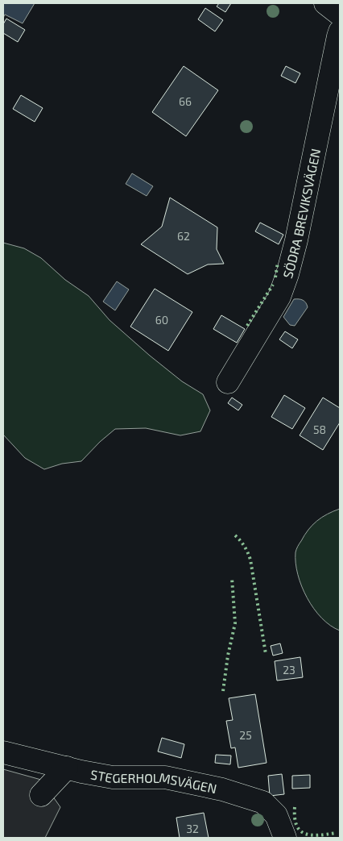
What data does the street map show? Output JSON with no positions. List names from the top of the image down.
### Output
{
  "streets": {
    "street": ["SÖDRA BREVIKSVÄGEN", "STEGERHOLMSVÄGEN"]
  },
  "house_numbers": [
    "66",
    "62",
    "60",
    "58",
    "23",
    "25",
    "32"
  ]
}
